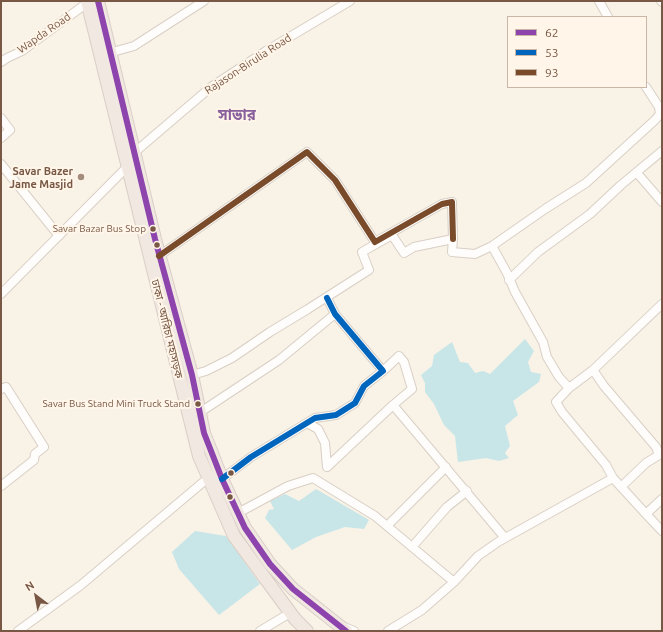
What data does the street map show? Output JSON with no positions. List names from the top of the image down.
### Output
{
  "streets": {
    "highway": ["ঢাকা - আরিচা মহাসড়ক"],
    "street": ["Wapda Road", "Rajason-Birulia Road"]
  },
  "crossings": [
    ["Wapda Road", "ঢাকা - আরিচা মহাসড়ক"],
    ["Rajason-Birulia Road", "ঢাকা - আরিচা মহাসড়ক"]
  ],
  "districts": ["সাভার"],
  "places": ["Savar Bazer Jame Masjid", "Savar Bazar Bus Stop", "Savar Bus Stand Mini Truck Stand"],
  "lines": ["transit line 62", "transit line 93", "transit line 53"],
  "legend": ["62", "53", "93"],
  "north": "top left"
}
